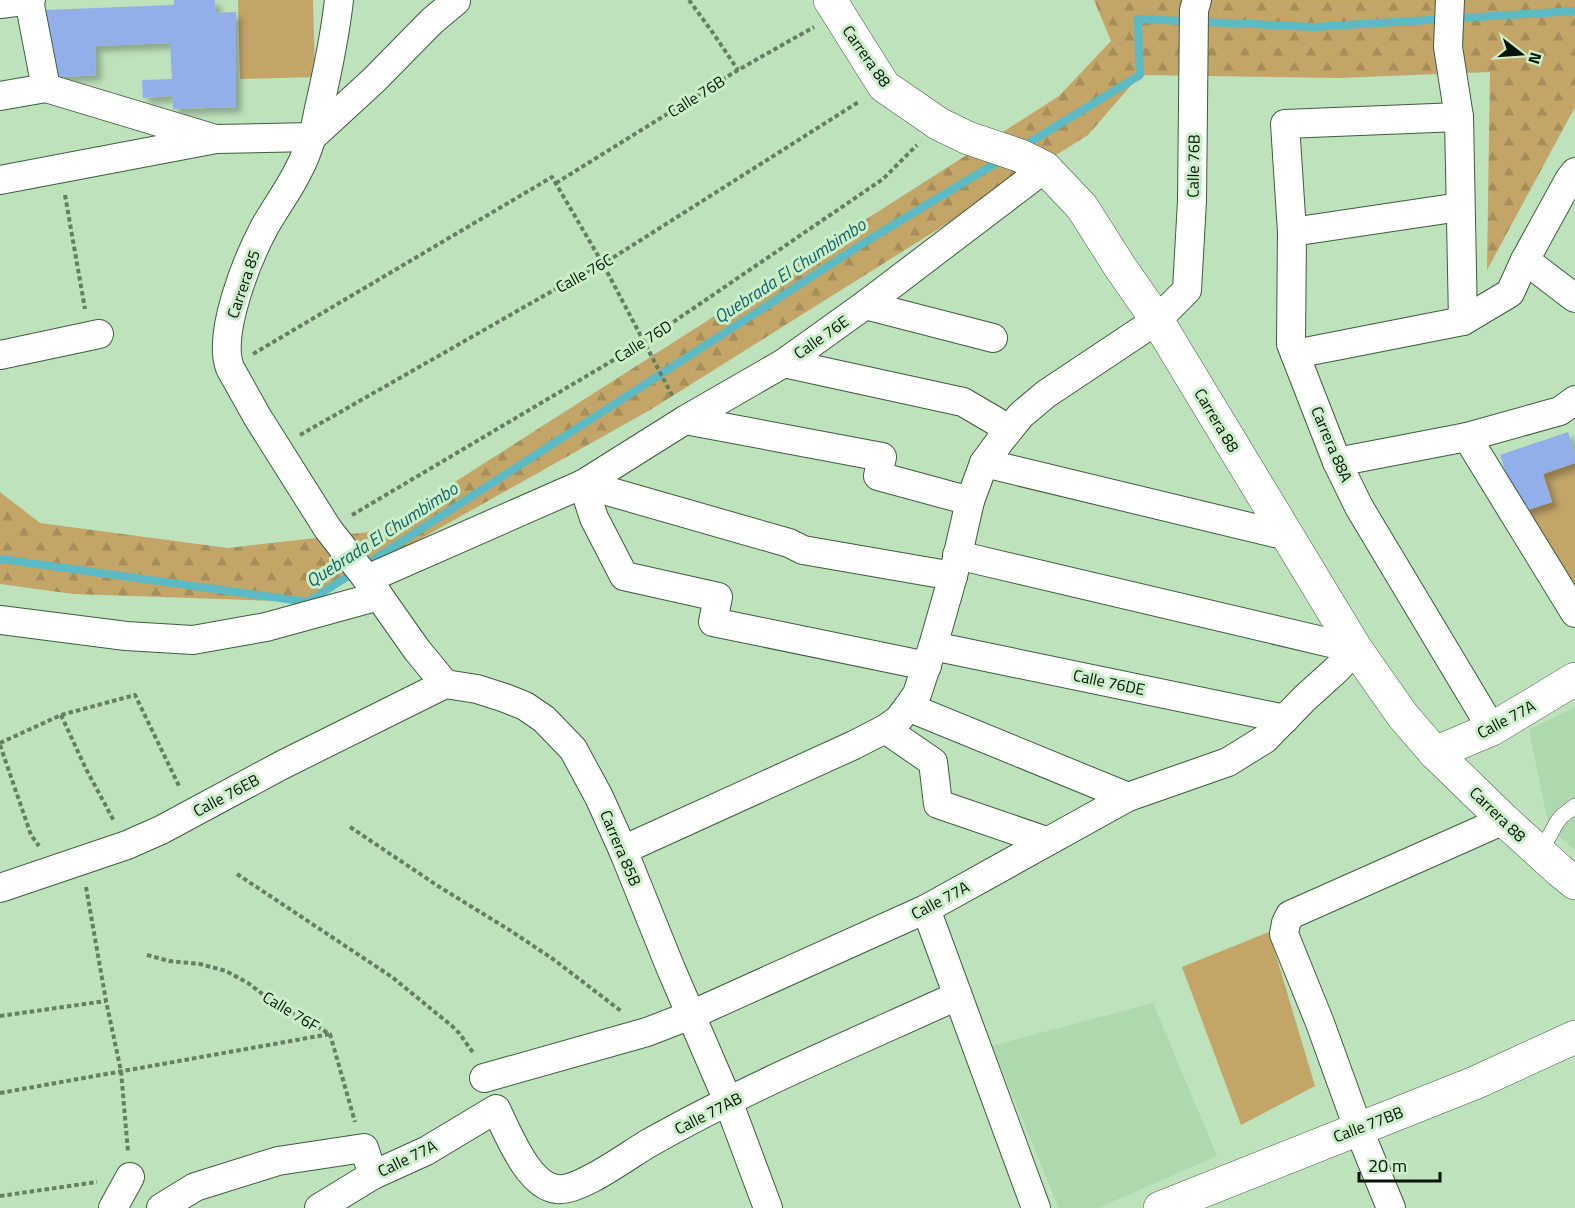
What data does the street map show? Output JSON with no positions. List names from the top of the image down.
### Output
{
  "streets": {
    "street": [
      "Carrera 88",
      "Calle 76B",
      "Carrera 85",
      "Calle 76E",
      "Carrera 88A",
      "Calle 76DE",
      "Calle 77A",
      "Calle 76EB",
      "Carrera 85B",
      "Calle 77AB",
      "Calle 77BB"
    ],
    "path": ["Calle 76C", "Calle 76D", "Calle 76F"]
  },
  "crossings": [
    ["Carrera 88", "Calle 76B"],
    ["Carrera 88", "Calle 76C"],
    ["Carrera 88", "Calle 76E"],
    ["Carrera 88", "Calle 76D"],
    ["Carrera 88", "Calle 77A"],
    ["Calle 76B", "Calle 76DE"],
    ["Calle 76B", "Carrera 85B"],
    ["Calle 76C", "Carrera 85"],
    ["Carrera 85", "Calle 76E"],
    ["Carrera 85", "Calle 76D"],
    ["Carrera 88A", "Calle 77A"],
    ["Calle 76DE", "Calle 77A"],
    ["Calle 77A", "Carrera 85B"],
    ["Calle 77A", "Calle 77AB"],
    ["Calle 76EB", "Carrera 85B"],
    ["Carrera 85B", "Calle 77AB"]
  ],
  "water": ["Quebrada El Chumbimbo"],
  "scale_bar": "20 m",
  "north": "right"
}
